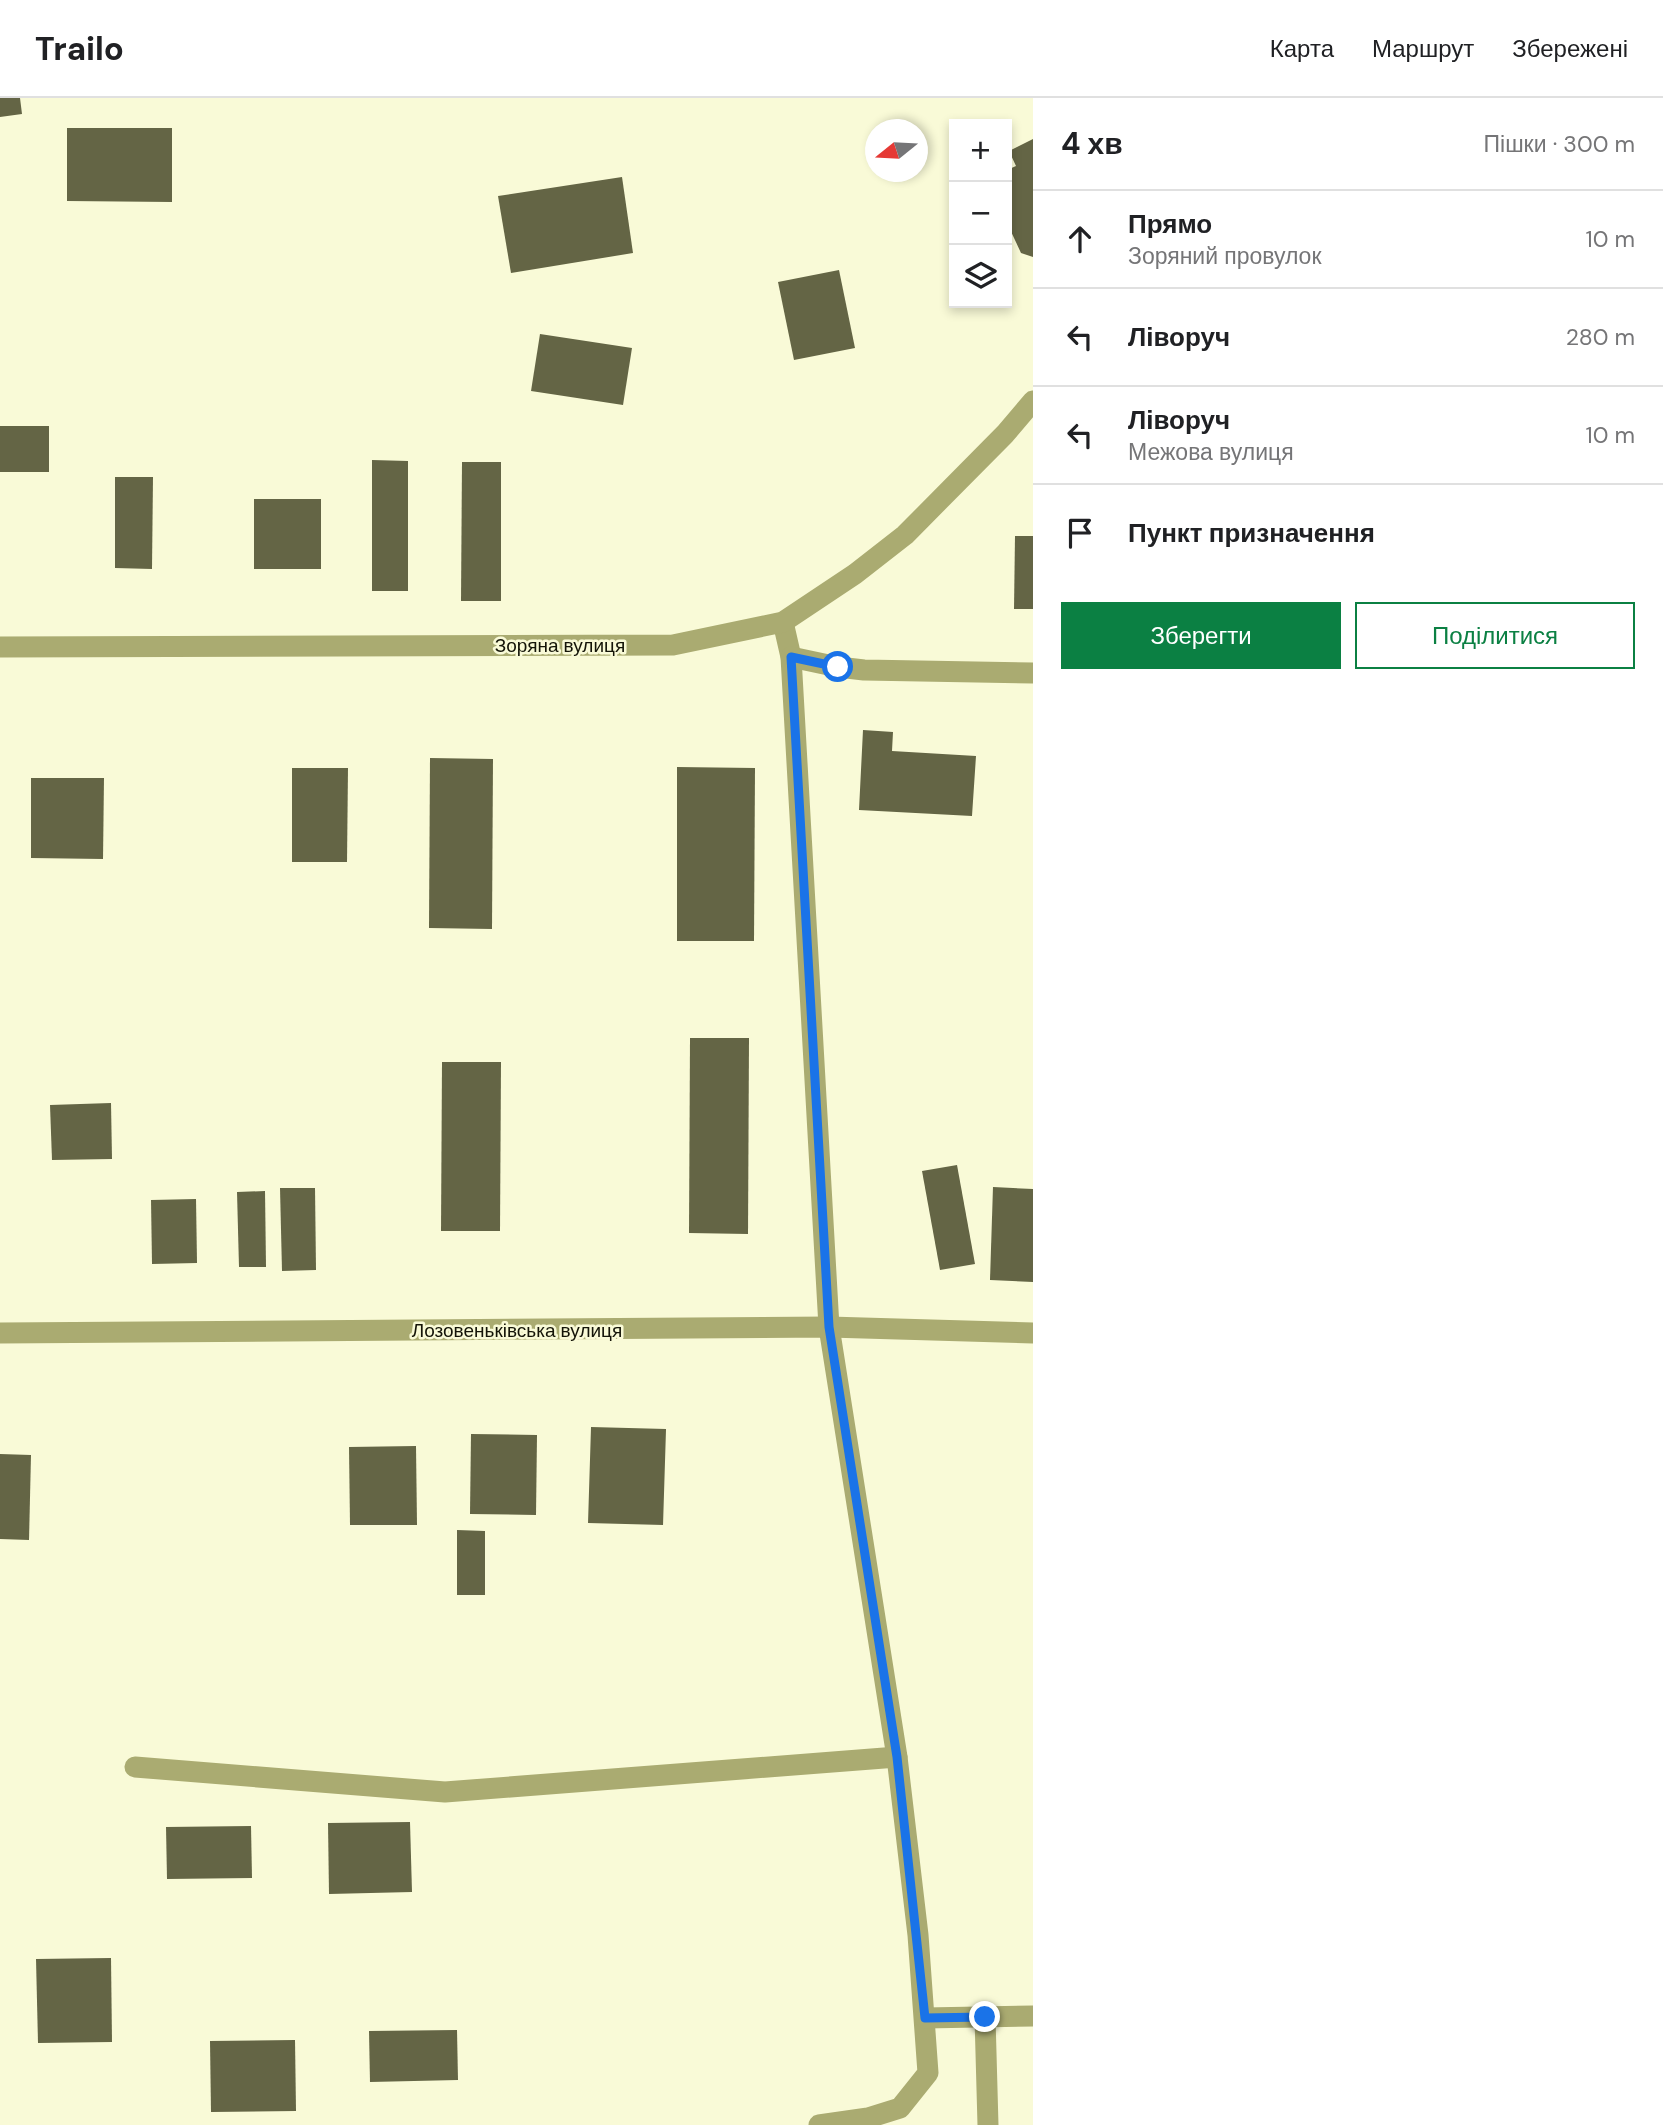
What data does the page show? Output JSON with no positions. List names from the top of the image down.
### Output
{
  "streets": {
    "street": ["Зоряна вулиця", "Лозовеньківська вулиця"]
  },
  "north": "left",
  "page": {
    "header": "Trailo",
    "nav": ["Карта", "Маршрут", "Збережені"],
    "heading": ["4 хв", "Пішки · 300 m"],
    "map_buttons": ["+", "−"],
    "list": [
      ["Прямо", "Зоряний провулок", "10 m"],
      ["Ліворуч", "280 m"],
      ["Ліворуч", "Межова вулиця", "10 m"],
      "Пункт призначення"
    ],
    "buttons": ["Зберегти", "Поділитися"]
  }
}
